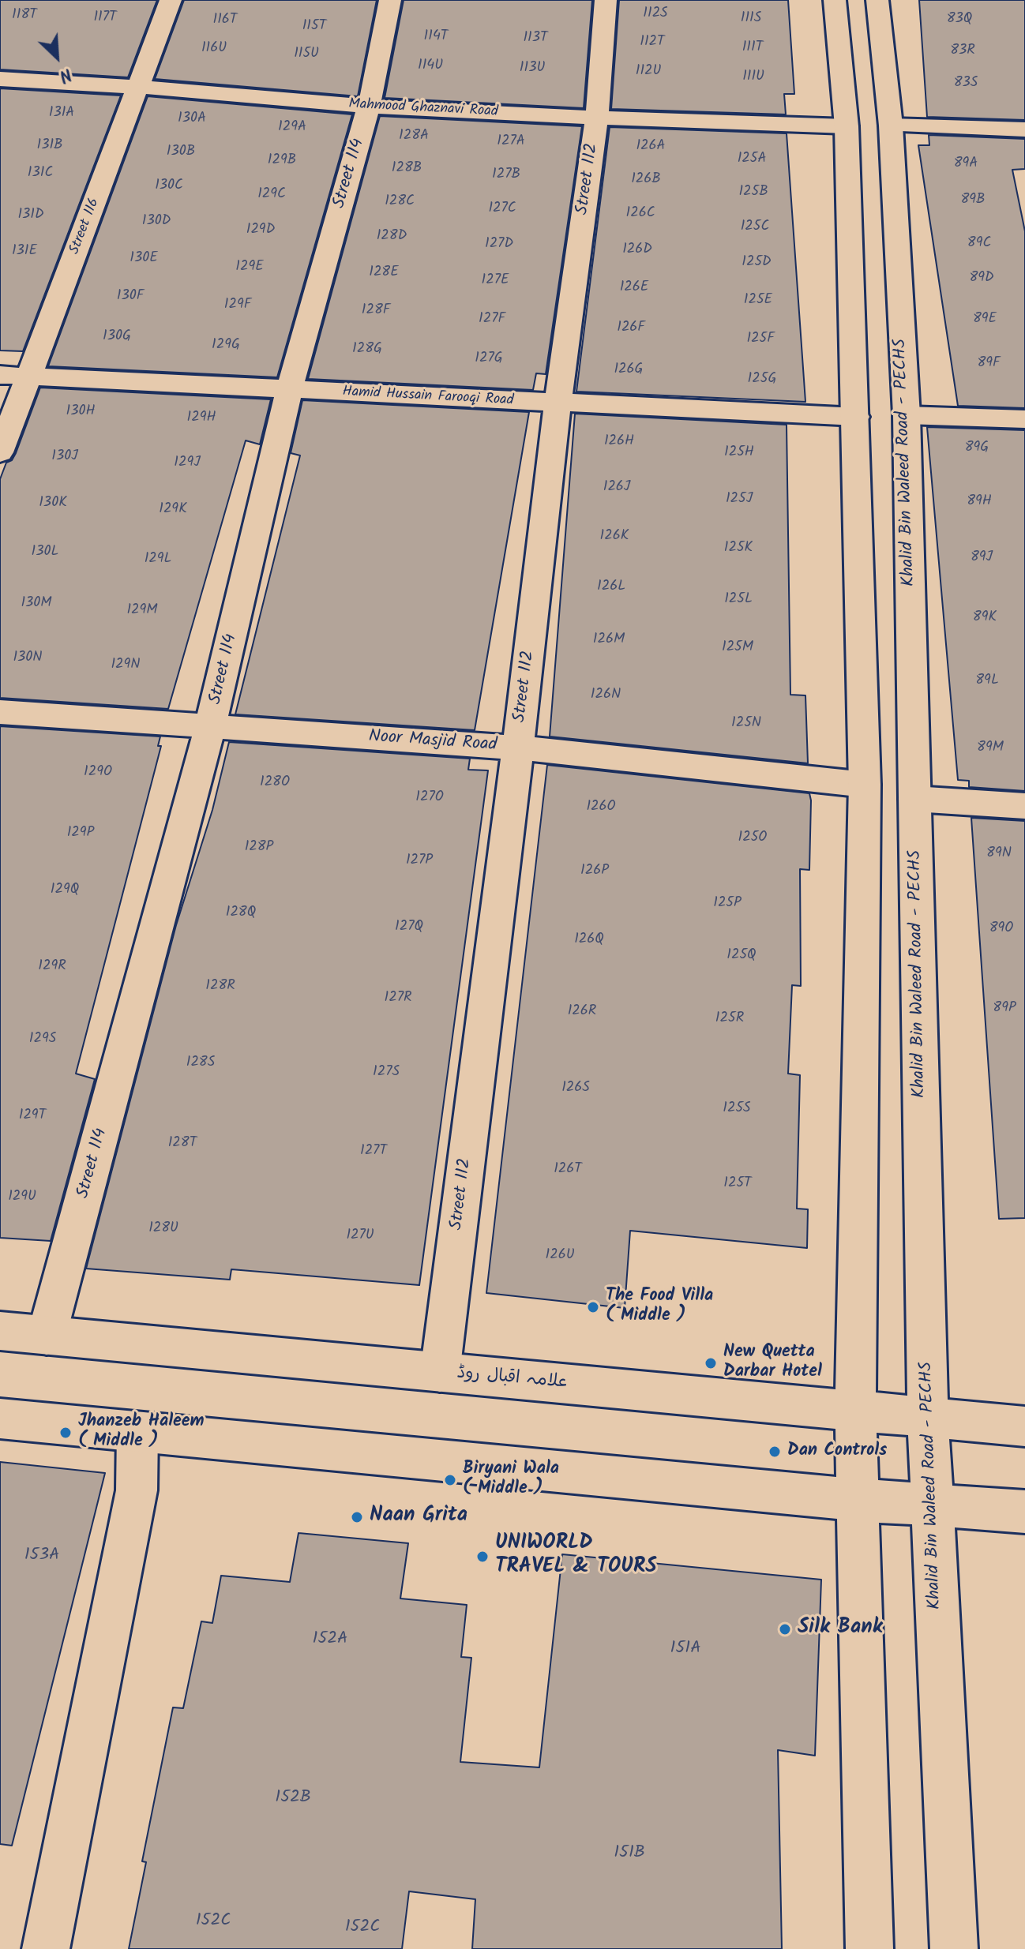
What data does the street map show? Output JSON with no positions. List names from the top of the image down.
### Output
{
  "streets": {
    "street": [
      "Mahmood Ghaznavi Road",
      "Street 114",
      "Street 112",
      "Street 116",
      "Hamid Hussain Farooqi Road",
      "Khalid Bin Waleed Road - PECHS",
      "Noor Masjid Road",
      "علامہ اقبال روڈ"
    ]
  },
  "crossings": [
    ["Mahmood Ghaznavi Road", "Street 114"],
    ["Mahmood Ghaznavi Road", "Street 112"],
    ["Mahmood Ghaznavi Road", "Street 116"],
    ["Street 114", "Hamid Hussain Farooqi Road"],
    ["Street 114", "Noor Masjid Road"],
    ["Street 114", "علامہ اقبال روڈ"],
    ["Street 112", "Hamid Hussain Farooqi Road"],
    ["Street 112", "Noor Masjid Road"],
    ["Street 112", "علامہ اقبال روڈ"],
    ["Street 116", "Hamid Hussain Farooqi Road"],
    ["Khalid Bin Waleed Road - PECHS", "علامہ اقبال روڈ"]
  ],
  "places": [
    "The Food Villa ( Middle )",
    "New Quetta Darbar Hotel",
    "Jhanzeb Haleem ( Middle )",
    "Dan Controls",
    "Biryani Wala ( Middle )",
    "Naan Grita",
    "UNIWORLD TRAVEL & TOURS",
    "Silk Bank"
  ],
  "house_numbers": [
    "112S",
    "118T",
    "117T",
    "111S",
    "83Q",
    "116T",
    "115T",
    "114T",
    "113T",
    "112T",
    "111T",
    "116U",
    "83R",
    "115U",
    "114U",
    "113U",
    "112U",
    "111U",
    "83S",
    "131A",
    "130A",
    "129A",
    "128A",
    "127A",
    "131B",
    "126A",
    "130B",
    "125A",
    "129B",
    "89A",
    "128B",
    "131C",
    "127B",
    "126B",
    "130C",
    "125B",
    "129C",
    "89B",
    "128C",
    "127C",
    "126C",
    "131D",
    "130D",
    "125C",
    "129D",
    "128D",
    "89C",
    "127D",
    "126D",
    "131E",
    "130E",
    "125D",
    "129E",
    "128E",
    "89D",
    "127E",
    "126E",
    "130F",
    "125E",
    "129F",
    "128F",
    "127F",
    "89E",
    "126F",
    "130G",
    "125F",
    "129G",
    "128G",
    "127G",
    "89F",
    "126G",
    "125G",
    "130H",
    "129H",
    "126H",
    "89G",
    "125H",
    "130J",
    "129J",
    "126J",
    "125J",
    "89H",
    "130K",
    "129K",
    "126K",
    "125K",
    "130L",
    "89J",
    "129L",
    "126L",
    "125L",
    "130M",
    "129M",
    "89K",
    "126M",
    "125M",
    "130N",
    "129N",
    "89L",
    "126N",
    "125N",
    "89M",
    "129O",
    "128O",
    "127O",
    "126O",
    "129P",
    "125O",
    "128P",
    "89N",
    "127P",
    "126P",
    "129Q",
    "125P",
    "128Q",
    "127Q",
    "89O",
    "126Q",
    "125Q",
    "129R",
    "128R",
    "127R",
    "89P",
    "126R",
    "125R",
    "129S",
    "128S",
    "127S",
    "126S",
    "125S",
    "129T",
    "128T",
    "127T",
    "126T",
    "125T",
    "129U",
    "128U",
    "127U",
    "126U",
    "153A",
    "152A",
    "151A",
    "152B",
    "151B",
    "152C",
    "152C"
  ],
  "north": "bottom right"
}
